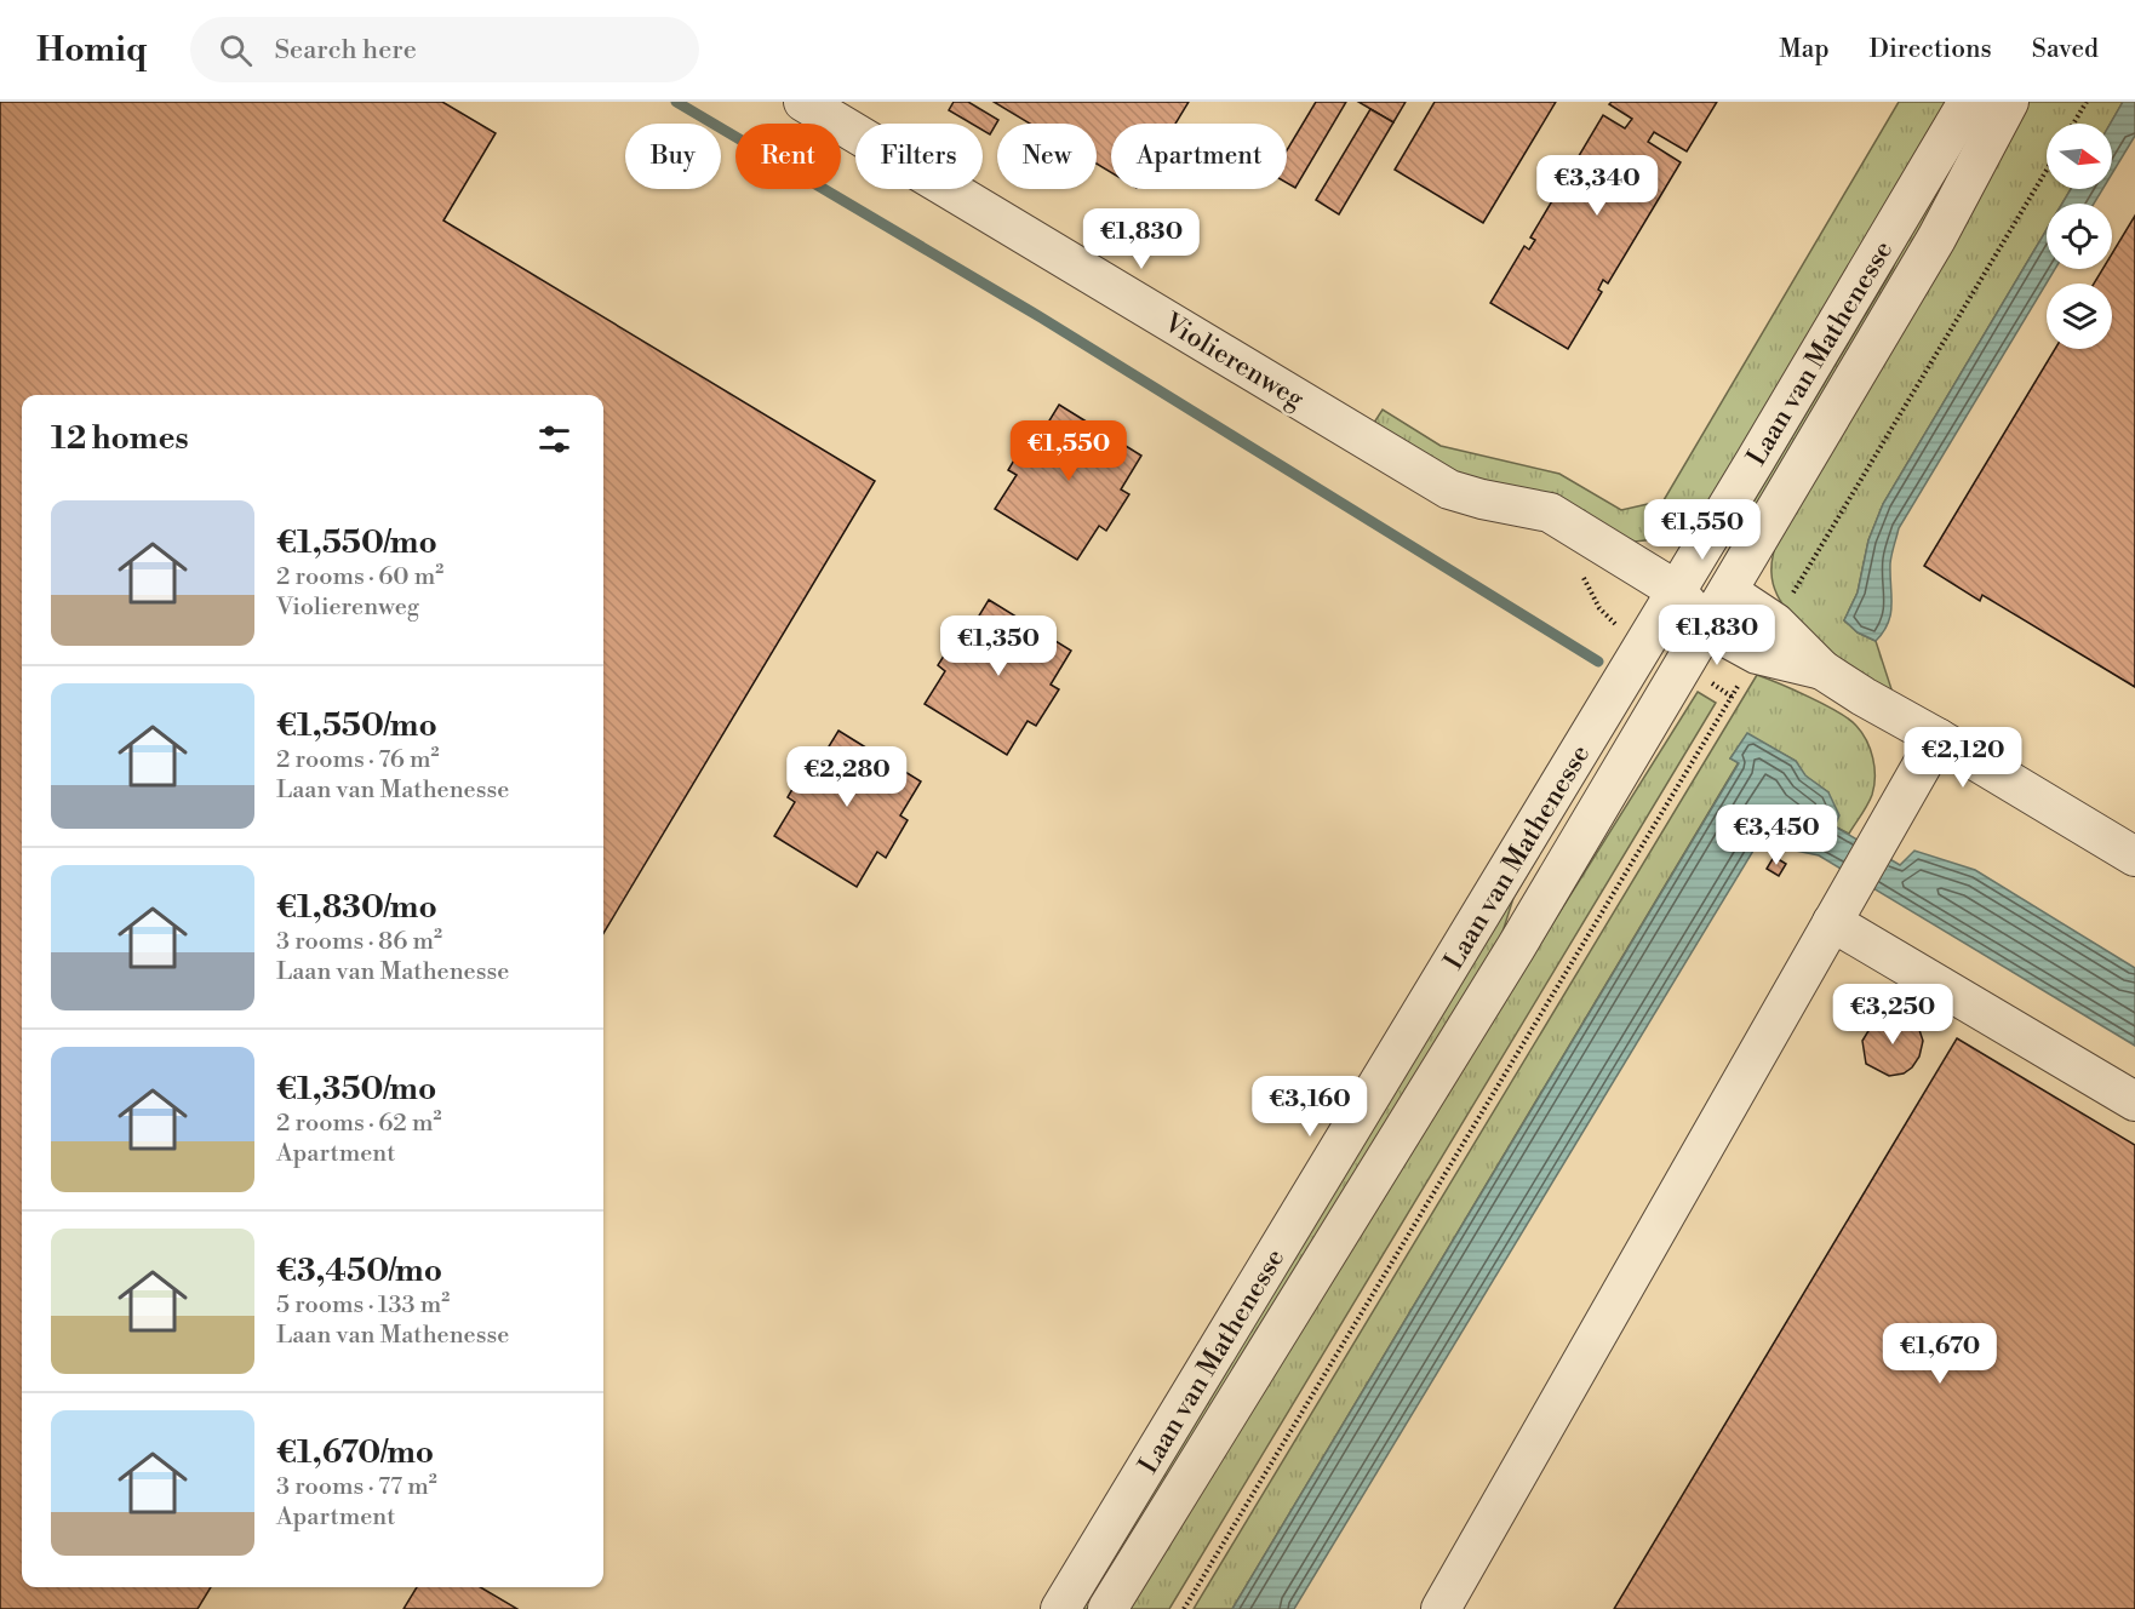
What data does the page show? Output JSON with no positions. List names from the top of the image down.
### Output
{
  "streets": {
    "street": ["Laan van Mathenesse", "Violierenweg"]
  },
  "crossings": [
    ["Laan van Mathenesse", "Violierenweg"]
  ],
  "north": "right",
  "page": {
    "header": "Homiq",
    "search": "Search here",
    "nav": ["Map", "Directions", "Saved"],
    "chip": [
      "Buy",
      "Rent",
      "Filters",
      "New",
      "Apartment"
    ],
    "price": [
      "€3,340",
      "€1,830",
      "€1,550",
      "€1,550",
      "€1,830",
      "€1,350",
      "€2,120",
      "€2,280",
      "€3,450",
      "€3,250",
      "€3,160",
      "€1,670"
    ],
    "heading": "12 homes",
    "list": [
      {
        "name": "€1,550/mo",
        "note": "2 rooms · 60 m² · Violierenweg"
      },
      {
        "name": "€1,550/mo",
        "note": "2 rooms · 76 m² · Laan van Mathenesse"
      },
      {
        "name": "€1,830/mo",
        "note": "3 rooms · 86 m² · Laan van Mathenesse"
      },
      {
        "name": "€1,350/mo",
        "note": "2 rooms · 62 m² · Apartment"
      },
      {
        "name": "€3,450/mo",
        "note": "5 rooms · 133 m² · Laan van Mathenesse"
      },
      {
        "name": "€1,670/mo",
        "note": "3 rooms · 77 m² · Apartment"
      }
    ]
  }
}
